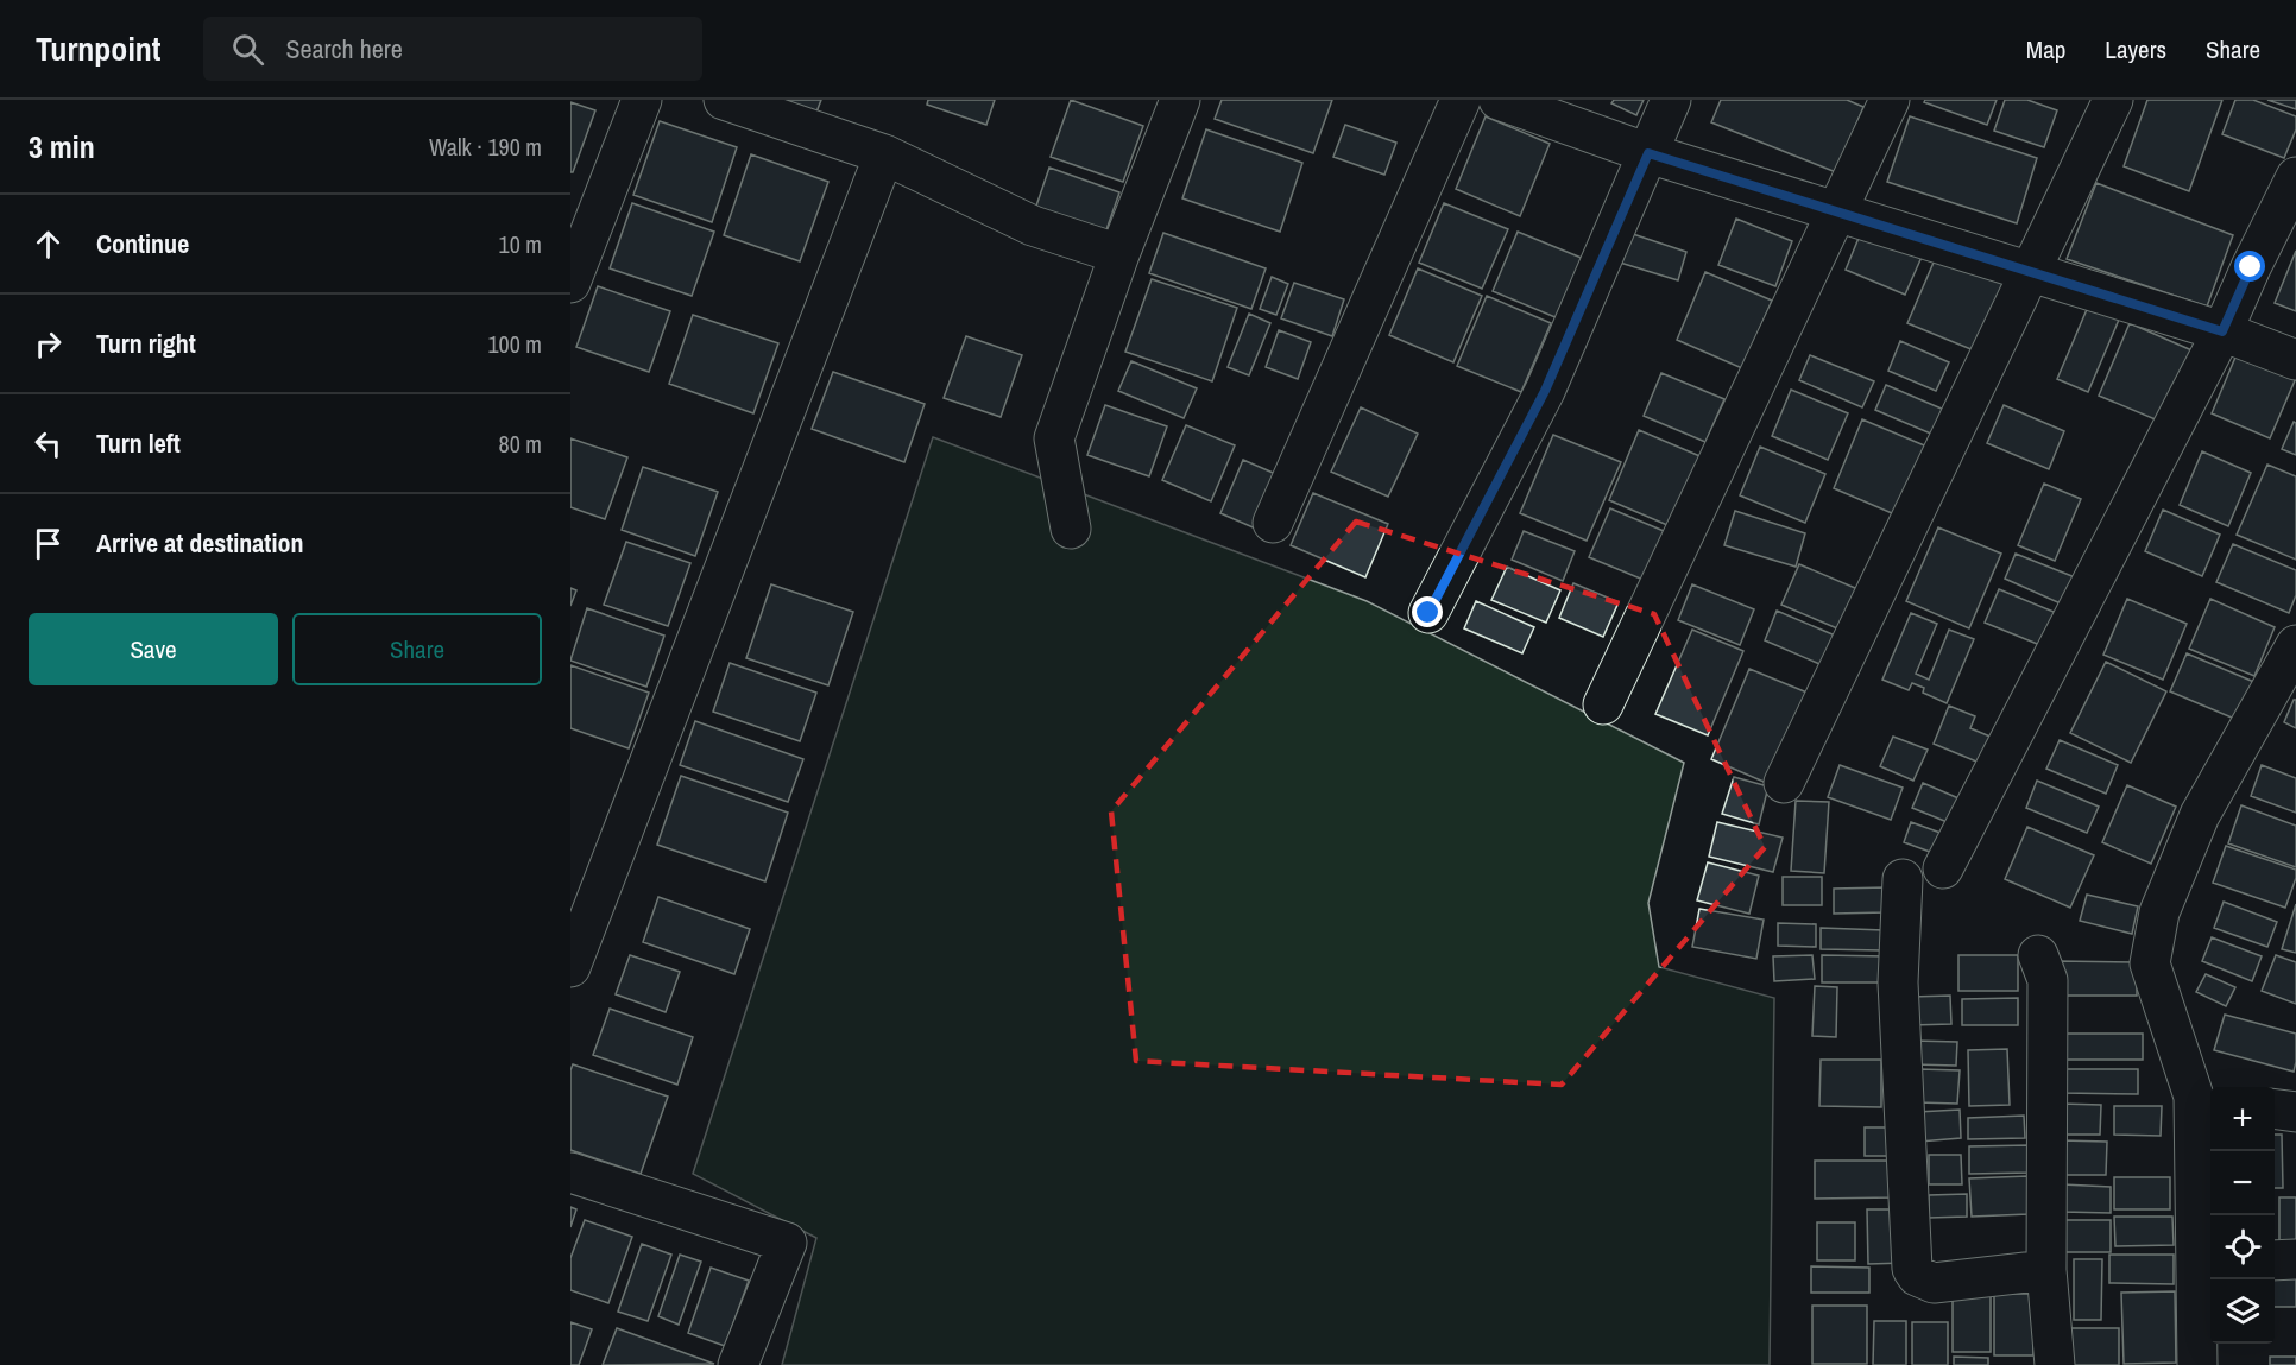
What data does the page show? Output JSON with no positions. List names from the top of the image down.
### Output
{
  "page": {
    "header": "Turnpoint",
    "search": "Search here",
    "nav": ["Map", "Layers", "Share"],
    "heading": ["3 min", "Walk · 190 m"],
    "list": [
      ["Continue", "10 m"],
      ["Turn right", "100 m"],
      ["Turn left", "80 m"],
      "Arrive at destination"
    ],
    "buttons": ["Save", "Share"],
    "map_buttons": ["+", "−"]
  }
}
